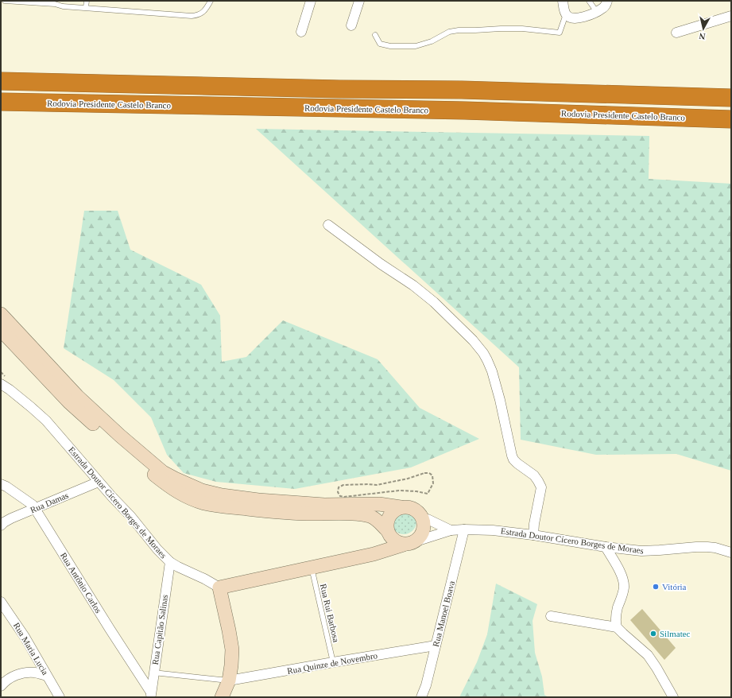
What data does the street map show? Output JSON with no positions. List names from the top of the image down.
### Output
{
  "streets": {
    "highway": ["Rodovia Presidente Castelo Branco"],
    "street": [
      "Rua Damas",
      "Estrada Doutor Cícero Borges de Moraes",
      "Rua Antônio Carlos",
      "Rua Manoel Boava",
      "Rua Capitão Salinas",
      "Rua Maria Lucia",
      "Rua Quinze de Novembro"
    ],
    "lane": ["Rua Rui Barbosa"]
  },
  "crossings": [
    ["Rua Damas", "Estrada Doutor Cícero Borges de Moraes"],
    ["Rua Damas", "Rua Antônio Carlos"],
    ["Estrada Doutor Cícero Borges de Moraes", "Rua Manoel Boava"],
    ["Estrada Doutor Cícero Borges de Moraes", "Rua Capitão Salinas"],
    ["Rua Antônio Carlos", "Rua Capitão Salinas"],
    ["Rua Rui Barbosa", "Rua Quinze de Novembro"],
    ["Rua Manoel Boava", "Rua Quinze de Novembro"]
  ],
  "places": ["Vitória", "Silmatec"],
  "north": "bottom"
}
